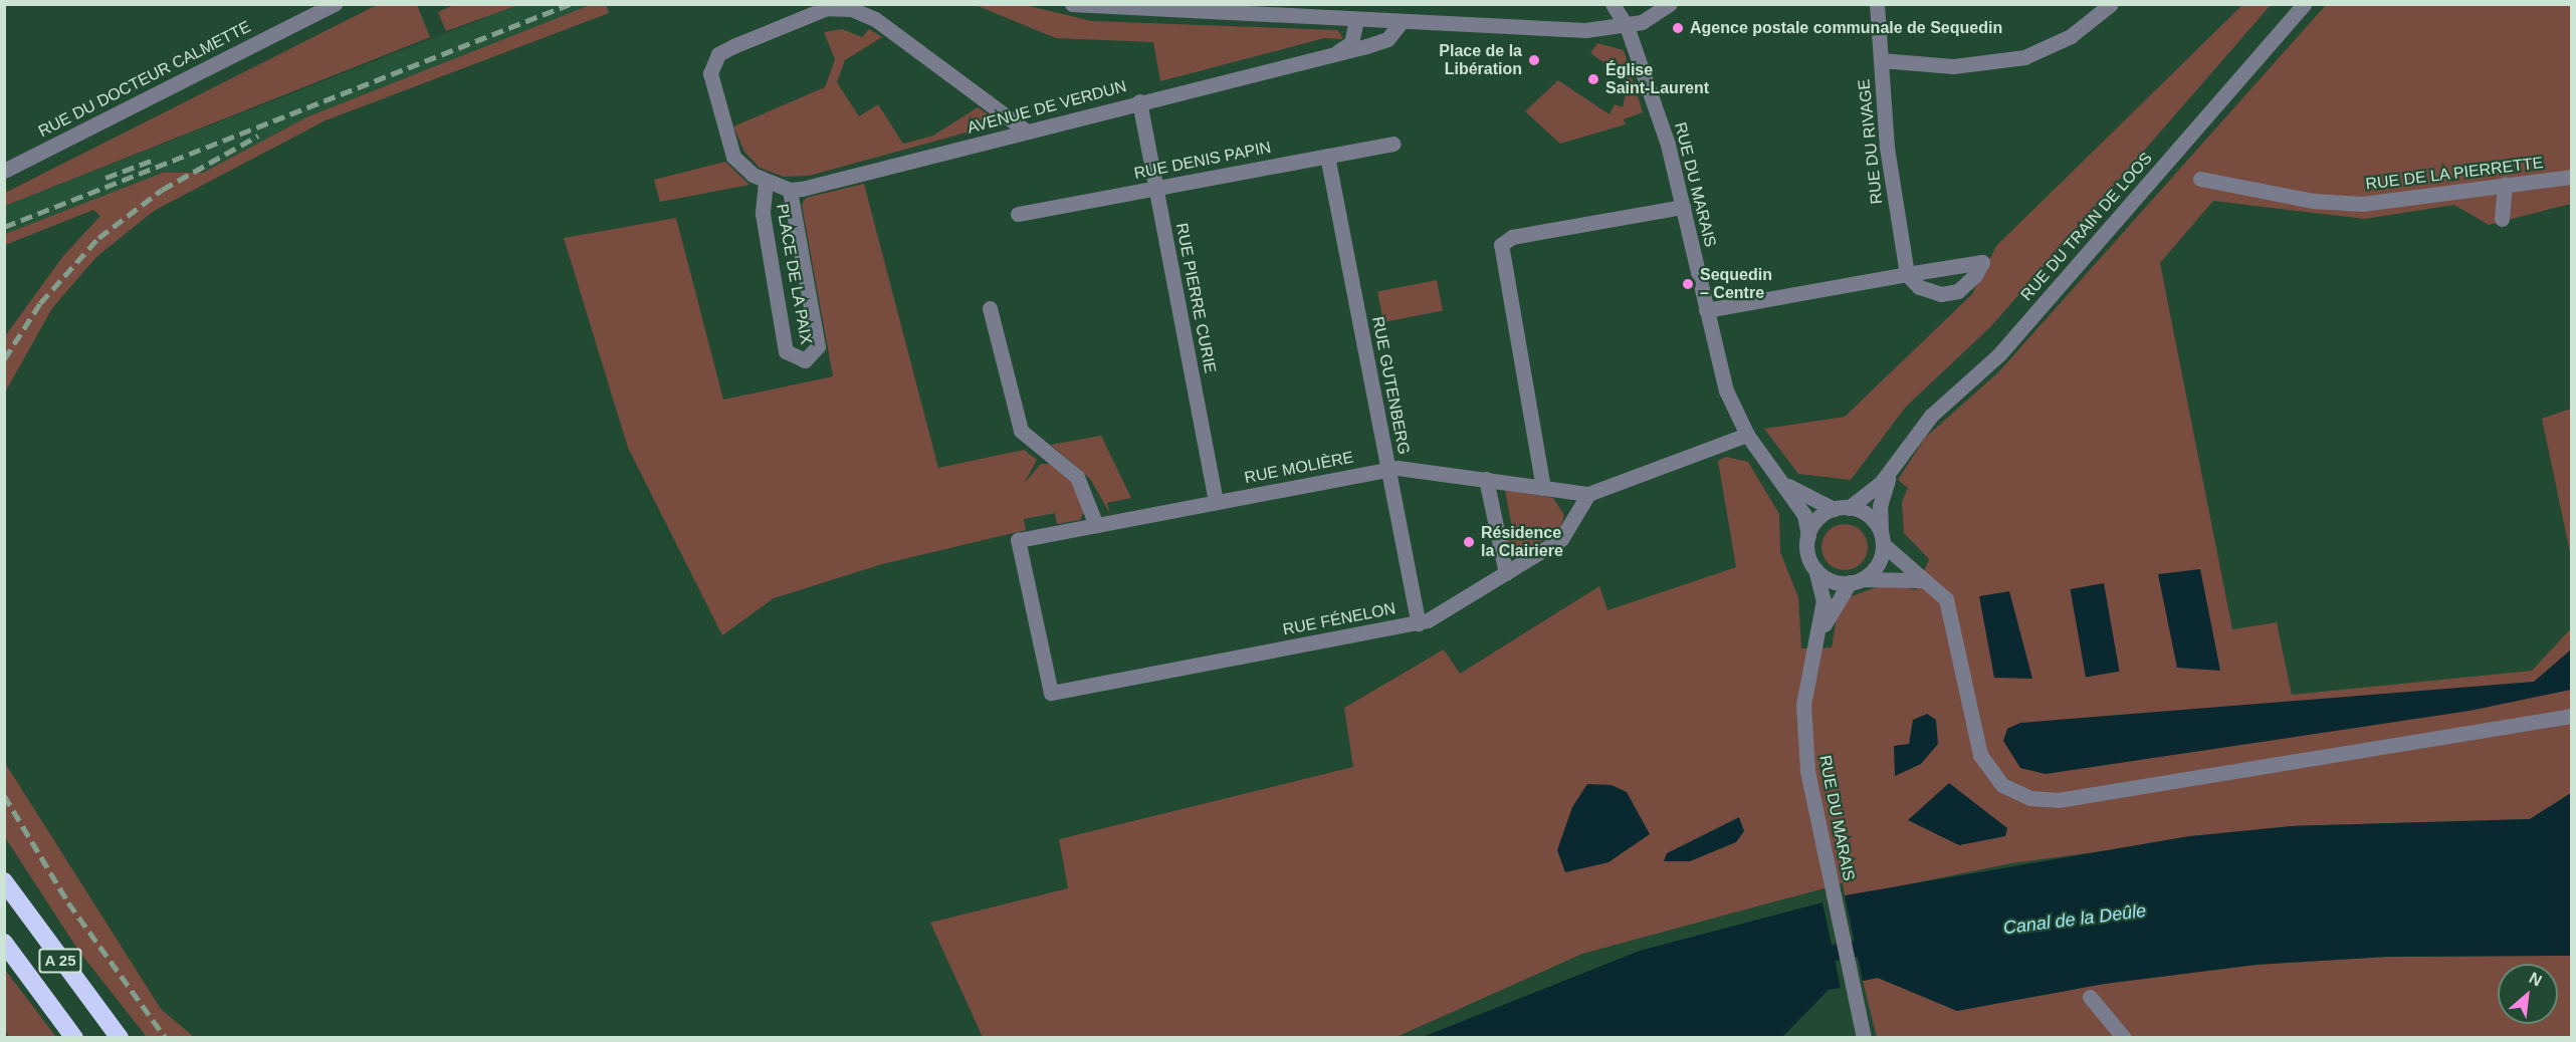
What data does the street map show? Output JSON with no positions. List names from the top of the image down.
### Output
{
  "streets": {
    "highway": ["A 25"],
    "street": [
      "RUE DU DOCTEUR CALMETTE",
      "AVENUE DE VERDUN",
      "RUE DU RIVAGE",
      "RUE DENIS PAPIN",
      "RUE DE LA PIERRETTE",
      "RUE DU MARAIS",
      "RUE DU TRAIN DE LOOS",
      "PLACE DE LA PAIX",
      "RUE PIERRE CURIE",
      "RUE GUTENBERG",
      "RUE MOLIÈRE",
      "RUE FÉNELON"
    ]
  },
  "crossings": [
    ["AVENUE DE VERDUN", "PLACE DE LA PAIX"],
    ["AVENUE DE VERDUN", "RUE PIERRE CURIE"],
    ["RUE DU RIVAGE", "RUE DU MARAIS"],
    ["RUE DENIS PAPIN", "RUE PIERRE CURIE"],
    ["RUE DENIS PAPIN", "RUE GUTENBERG"],
    ["RUE DU MARAIS", "RUE DU TRAIN DE LOOS"],
    ["RUE PIERRE CURIE", "RUE MOLIÈRE"],
    ["RUE GUTENBERG", "RUE MOLIÈRE"],
    ["RUE GUTENBERG", "RUE FÉNELON"],
    ["RUE MOLIÈRE", "RUE FÉNELON"]
  ],
  "water": ["Canal de la Deûle"],
  "places": [
    "Agence postale communale de Sequedin",
    "Place de la Libération",
    "Église Saint-Laurent",
    "Sequedin – Centre",
    "Résidence la Clairiere"
  ],
  "north": "top right"
}
